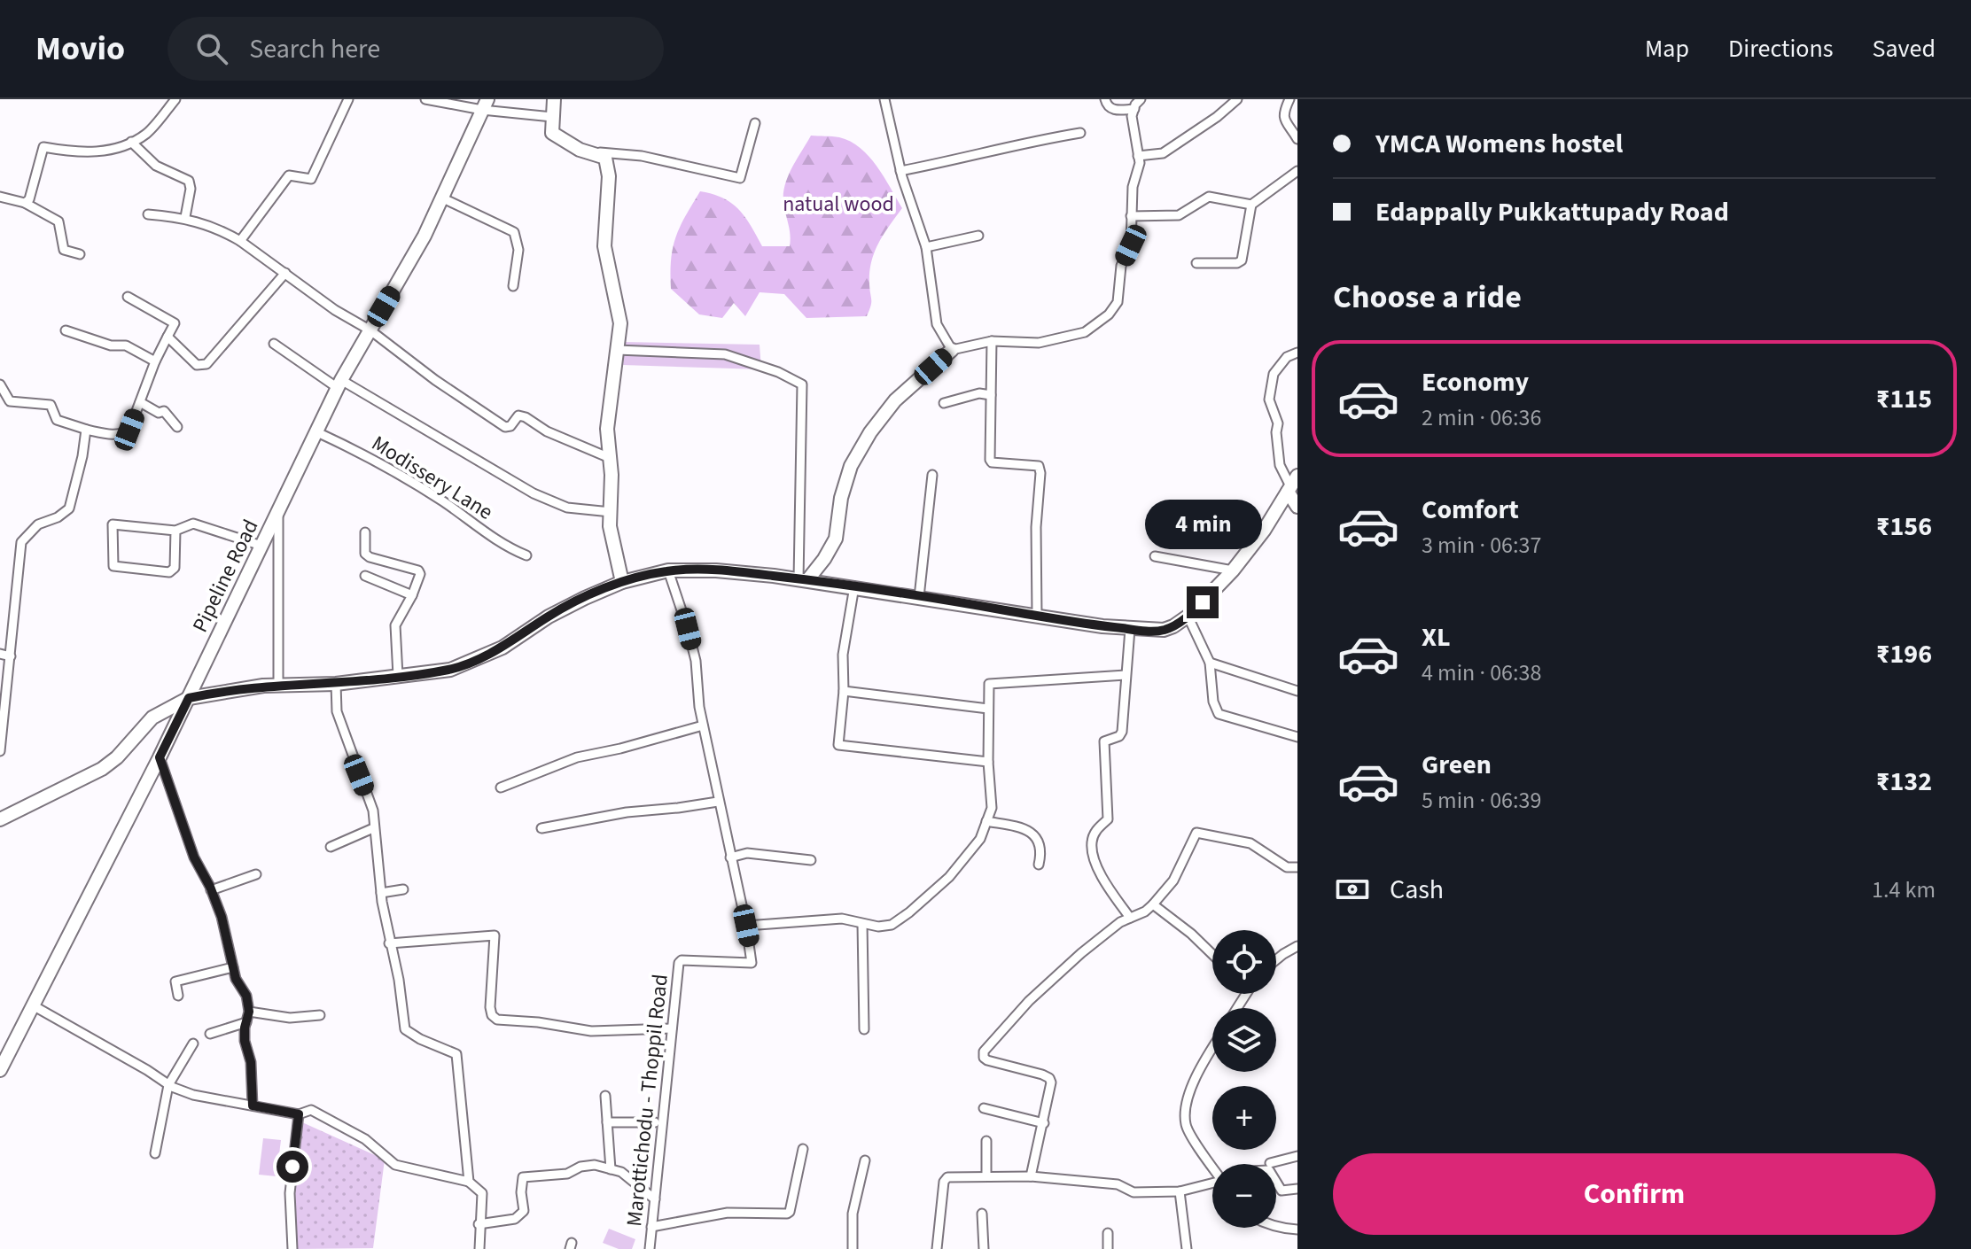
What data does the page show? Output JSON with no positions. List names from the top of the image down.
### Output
{
  "streets": {
    "street": ["Modissery Lane", "Pipeline Road", "Marottichodu - Thoppil Road"]
  },
  "crossings": [
    ["Modissery Lane", "Pipeline Road"]
  ],
  "parks": ["natual wood"],
  "page": {
    "header": "Movio",
    "search": "Search here",
    "nav": ["Map", "Directions", "Saved"],
    "banner": ["YMCA Womens hostel", "Edappally Pukkattupady Road"],
    "heading": "Choose a ride",
    "list": [
      {
        "name": "Economy",
        "note": "2 min · 06:36",
        "value": "₹115"
      },
      {
        "name": "Comfort",
        "note": "3 min · 06:37",
        "value": "₹156"
      },
      {
        "name": "XL",
        "note": "4 min · 06:38",
        "value": "₹196"
      },
      {
        "name": "Green",
        "note": "5 min · 06:39",
        "value": "₹132"
      }
    ],
    "bubble": "4 min",
    "pay": ["Cash", "1.4 km"],
    "map_buttons": ["+", "−"],
    "buttons": "Confirm"
  }
}
